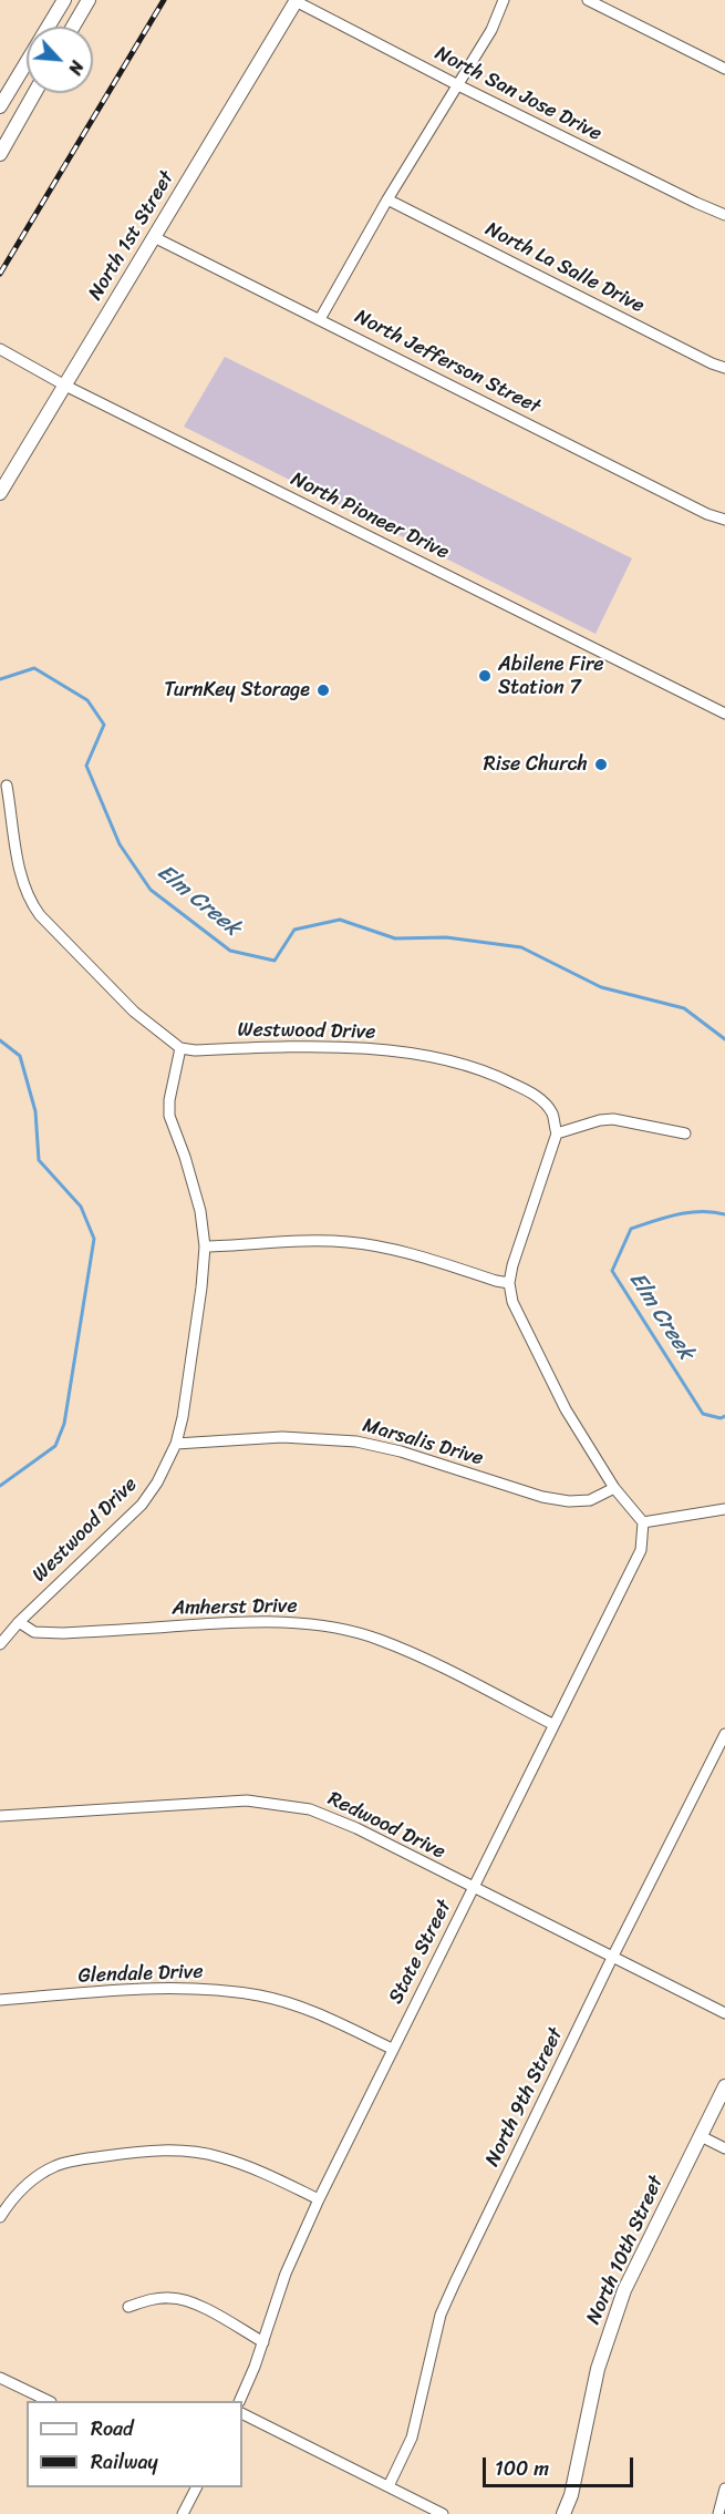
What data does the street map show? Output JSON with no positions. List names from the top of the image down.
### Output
{
  "streets": {
    "main road": ["North 1st Street", "North 10th Street"],
    "street": [
      "North San Jose Drive",
      "North La Salle Drive",
      "North Jefferson Street",
      "North Pioneer Drive",
      "Westwood Drive",
      "Marsalis Drive",
      "Amherst Drive",
      "Redwood Drive",
      "State Street",
      "Glendale Drive",
      "North 9th Street"
    ]
  },
  "crossings": [
    ["North San Jose Drive", "North 1st Street"],
    ["North 1st Street", "North Jefferson Street"],
    ["North 1st Street", "North Pioneer Drive"],
    ["Westwood Drive", "Marsalis Drive"],
    ["Westwood Drive", "Amherst Drive"],
    ["Amherst Drive", "State Street"],
    ["Redwood Drive", "State Street"],
    ["Redwood Drive", "North 9th Street"],
    ["State Street", "Glendale Drive"]
  ],
  "water": ["Elm Creek"],
  "places": ["Abilene Fire Station 7", "TurnKey Storage", "Rise Church"],
  "legend": ["Road", "Railway"],
  "scale_bar": "100 m",
  "north": "bottom right"
}
